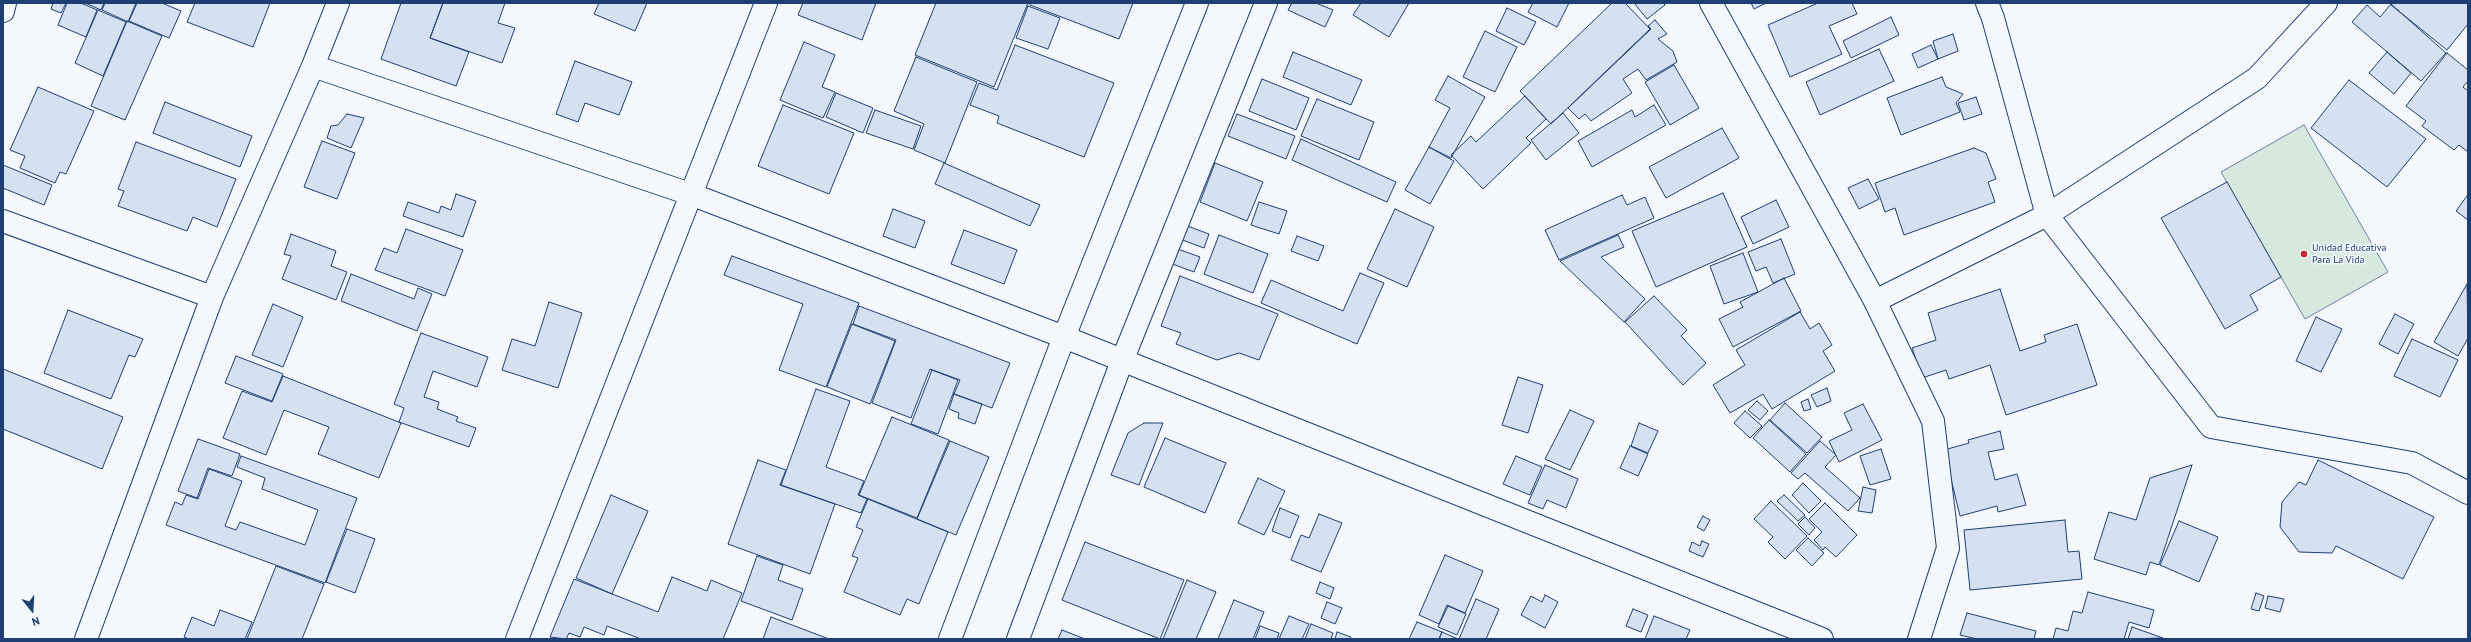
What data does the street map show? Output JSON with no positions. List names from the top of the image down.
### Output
{
  "places": ["Unidad Educativa Para La Vida"],
  "north": "bottom"
}
